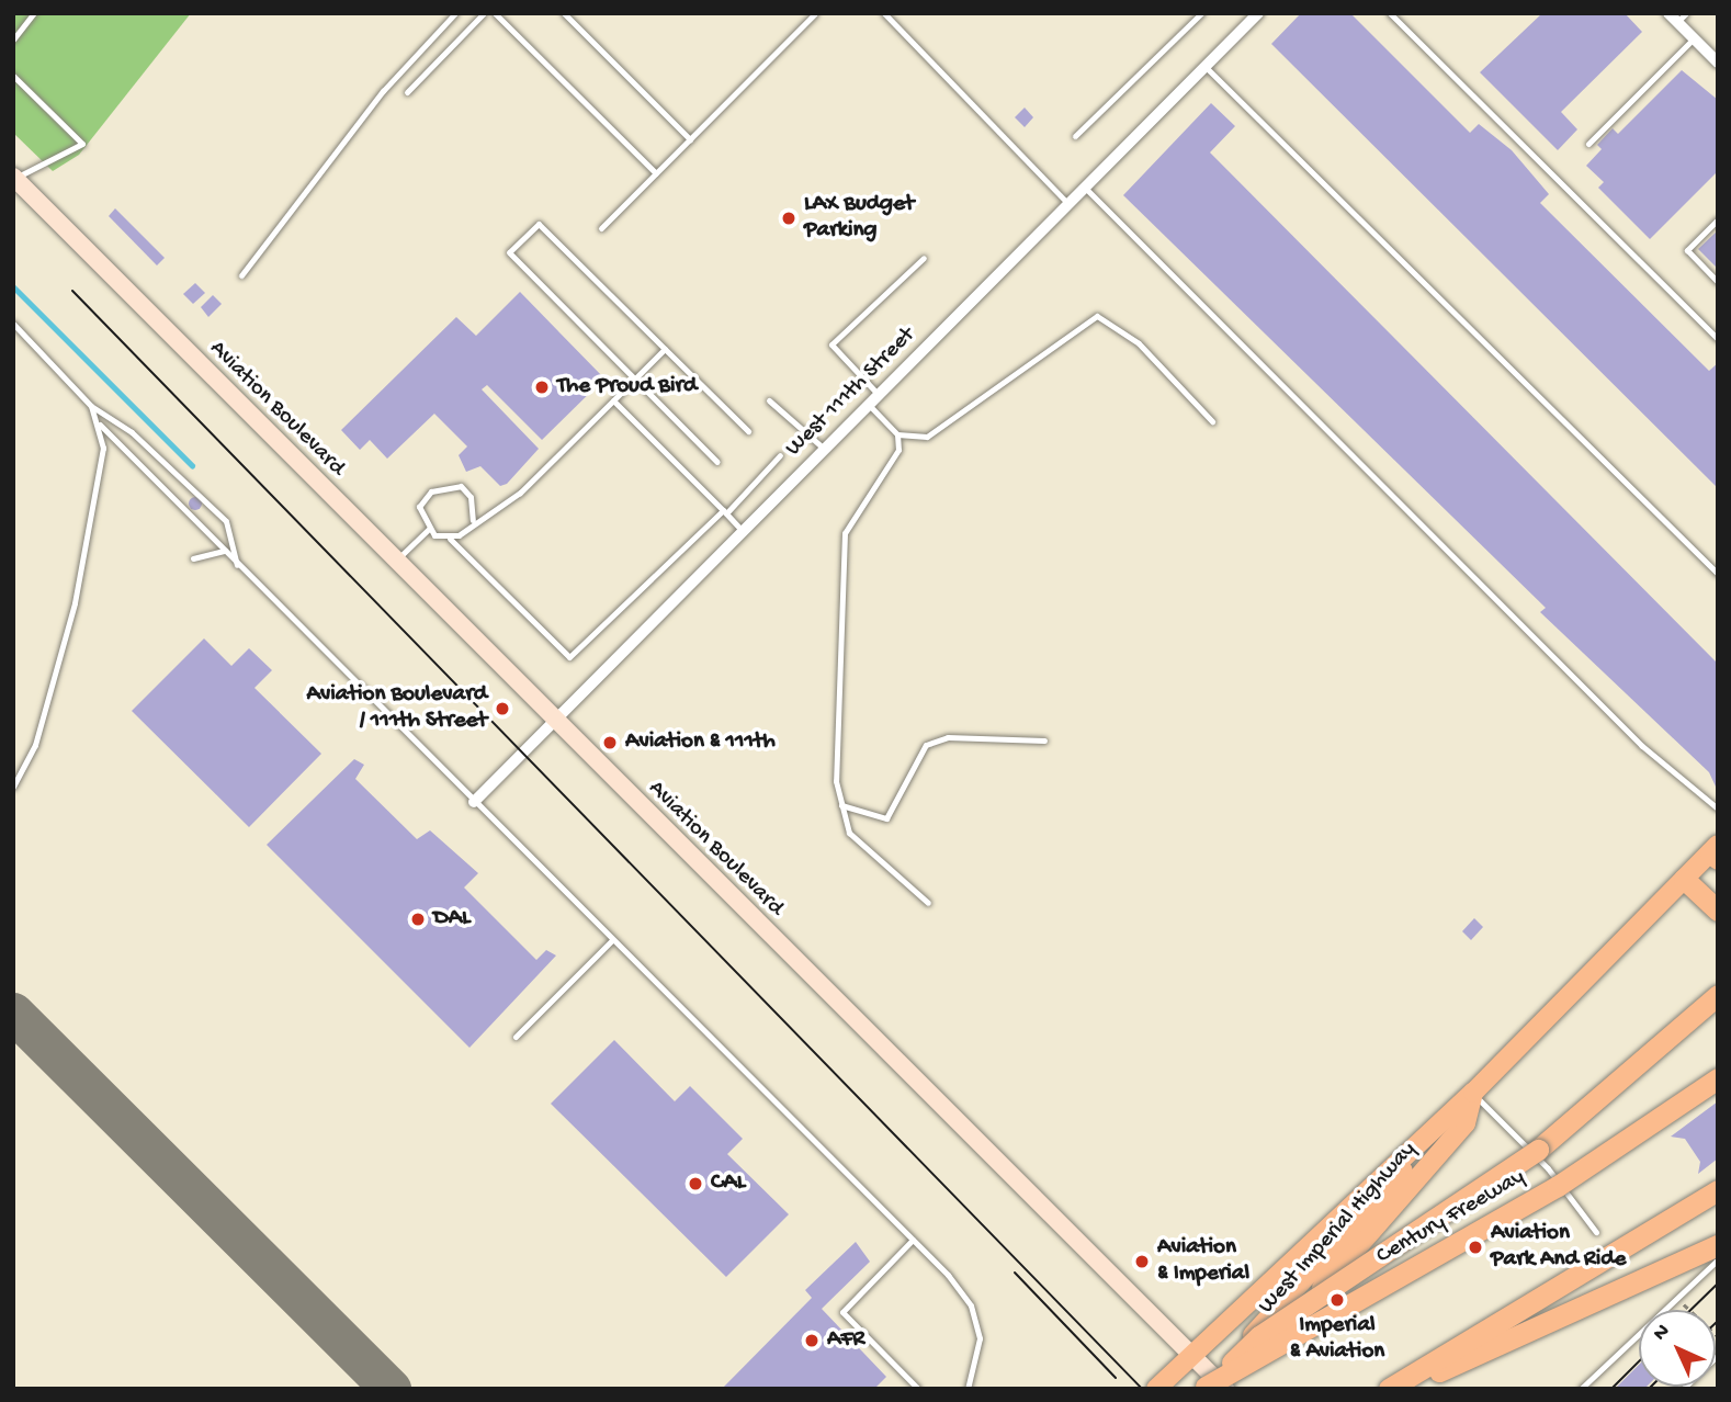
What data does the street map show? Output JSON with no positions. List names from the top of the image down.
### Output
{
  "streets": {
    "highway": ["Century Freeway"],
    "main road": ["Aviation Boulevard", "West Imperial Highway"],
    "street": ["West 111th Street"]
  },
  "crossings": [
    ["West 111th Street", "Aviation Boulevard"],
    ["Aviation Boulevard", "Century Freeway"],
    ["Aviation Boulevard", "West Imperial Highway"],
    ["Century Freeway", "West Imperial Highway"]
  ],
  "places": [
    "LAX Budget Parking",
    "The Proud Bird",
    "Aviation Boulevard / 111th Street",
    "Aviation & 111th",
    "DAL",
    "CAL",
    "Aviation Park And Ride",
    "Aviation & Imperial",
    "Imperial & Aviation",
    "AFR"
  ],
  "north": "top left"
}
